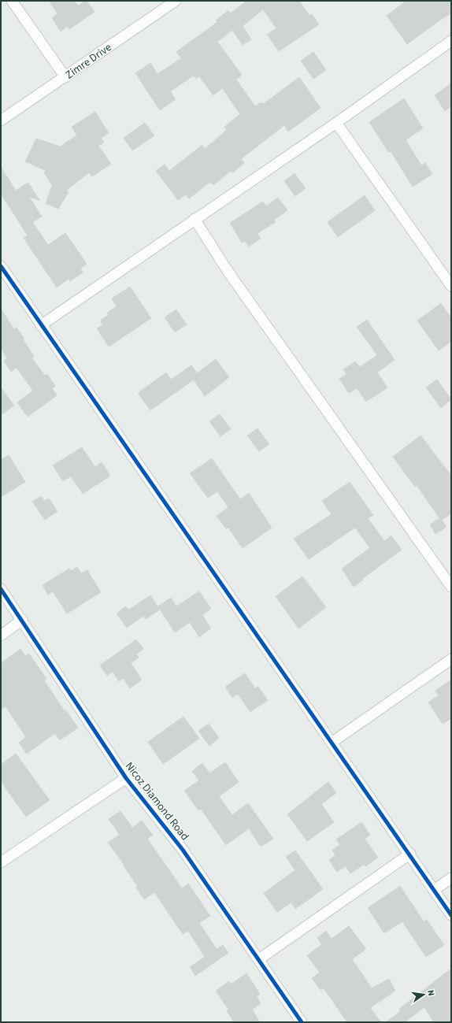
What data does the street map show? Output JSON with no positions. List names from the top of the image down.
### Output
{
  "streets": {
    "street": ["Zimre Drive", "Nicoz Diamond Road"]
  },
  "north": "right"
}
